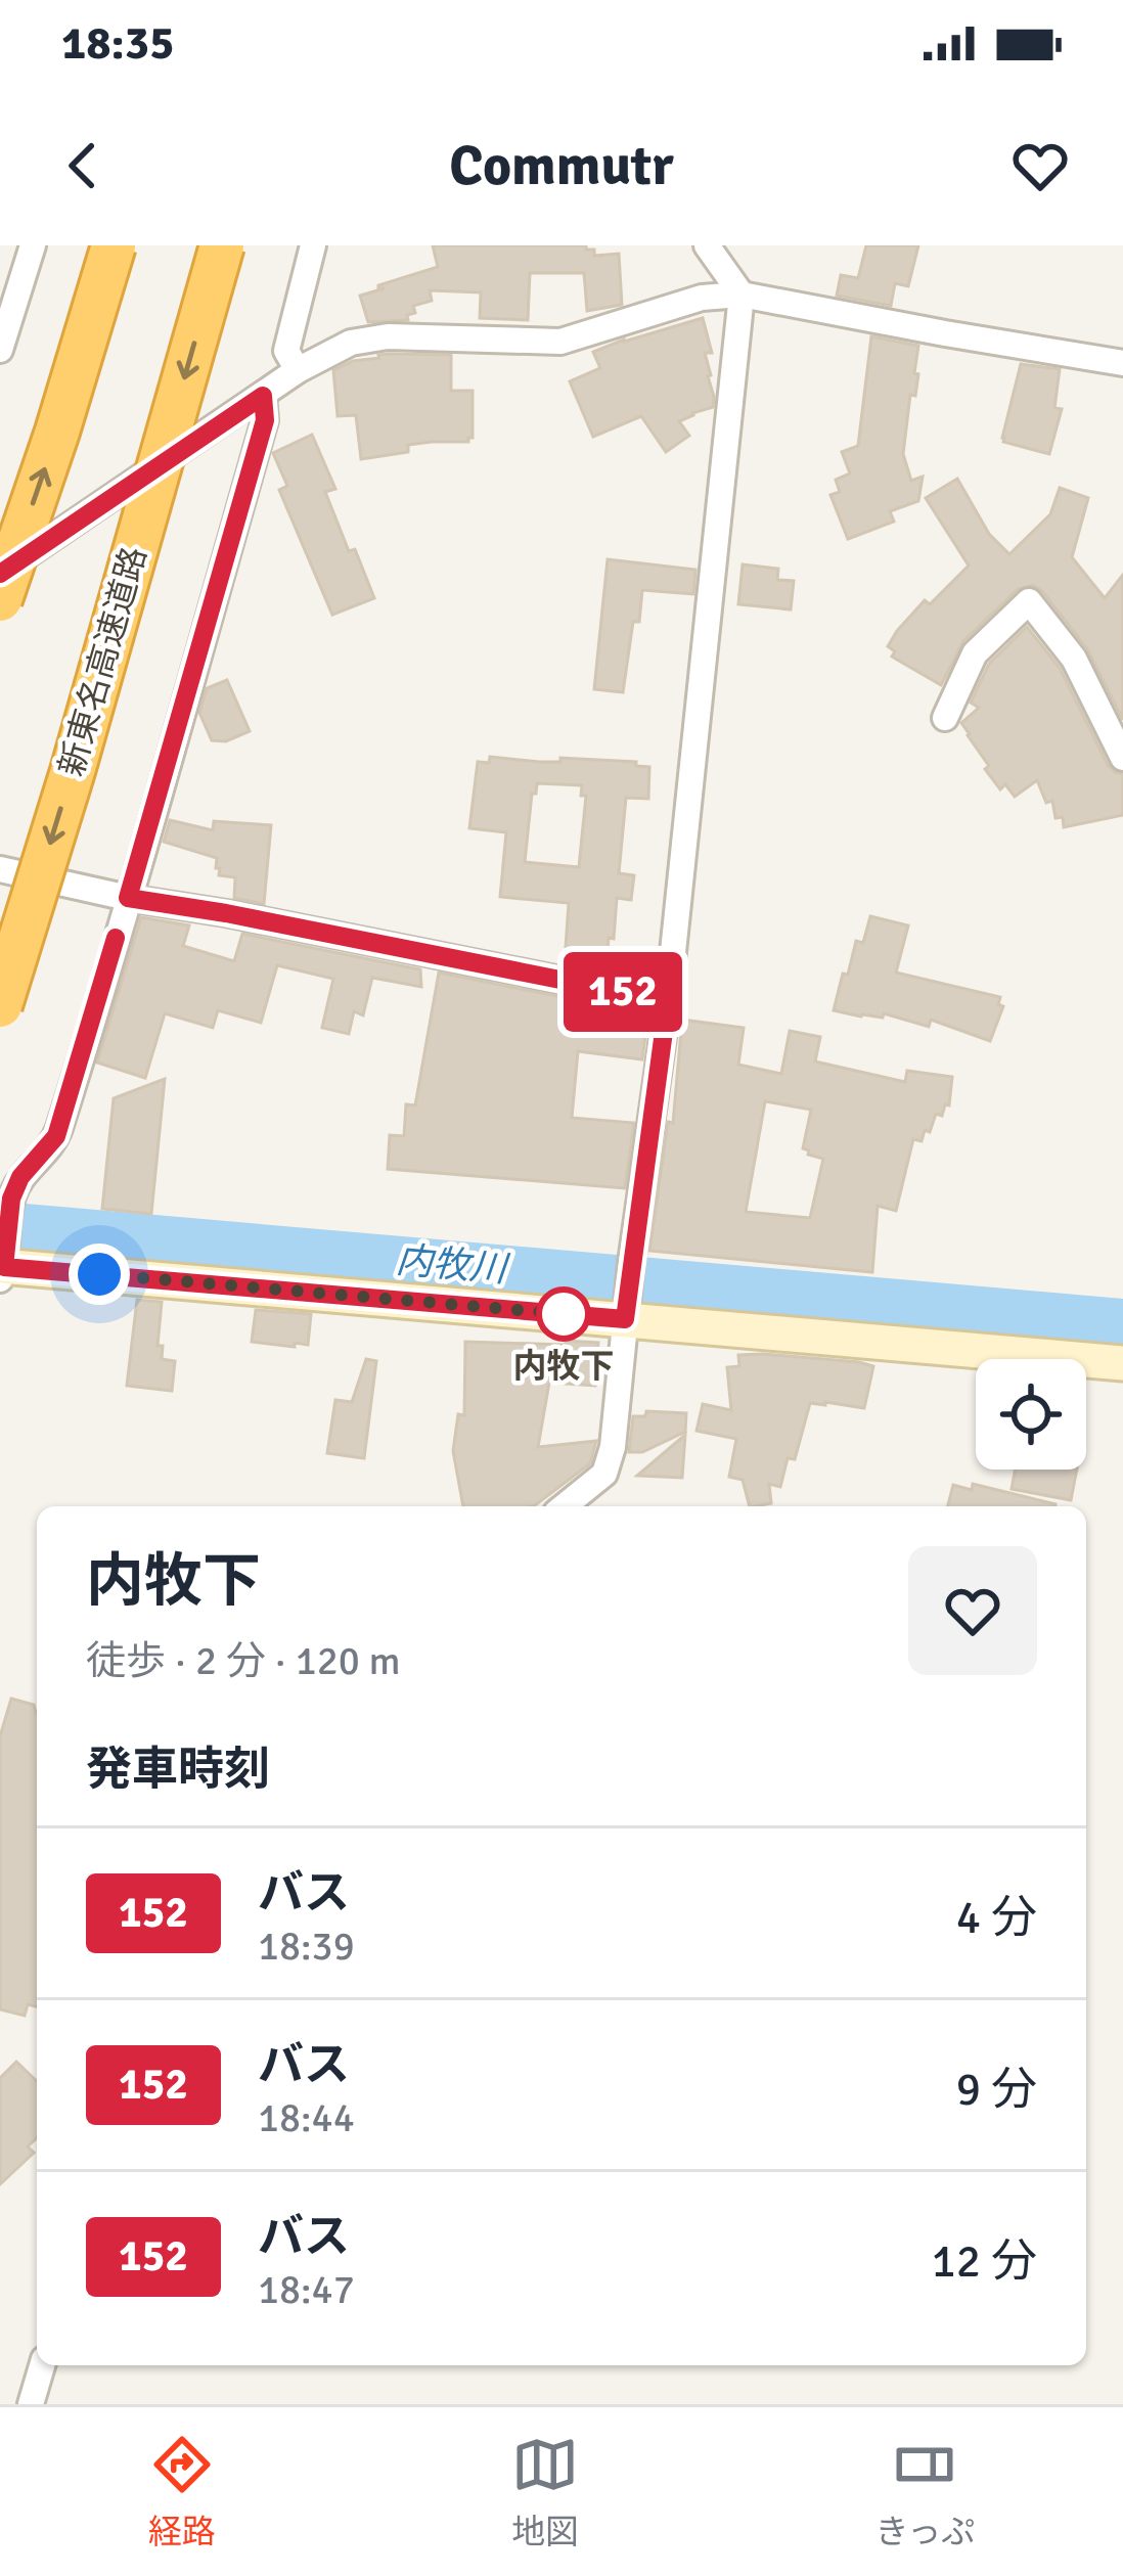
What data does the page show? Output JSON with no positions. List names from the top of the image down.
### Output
{
  "streets": {
    "highway": ["新東名高速道路"]
  },
  "water": ["内牧川"],
  "places": ["内牧下"],
  "lines": ["bus line 152"],
  "page": {
    "status": "18:35",
    "header": "Commutr",
    "on_map": "152",
    "heading": [
      ["内牧下", "徒歩 · 2 分 · 120 m"],
      "発車時刻"
    ],
    "list": [
      {
        "mark": "152",
        "name": "バス",
        "note": "18:39",
        "value": "4 分"
      },
      {
        "mark": "152",
        "name": "バス",
        "note": "18:44",
        "value": "9 分"
      },
      {
        "mark": "152",
        "name": "バス",
        "note": "18:47",
        "value": "12 分"
      }
    ],
    "tabs": ["経路", "地図", "きっぷ"]
  }
}
